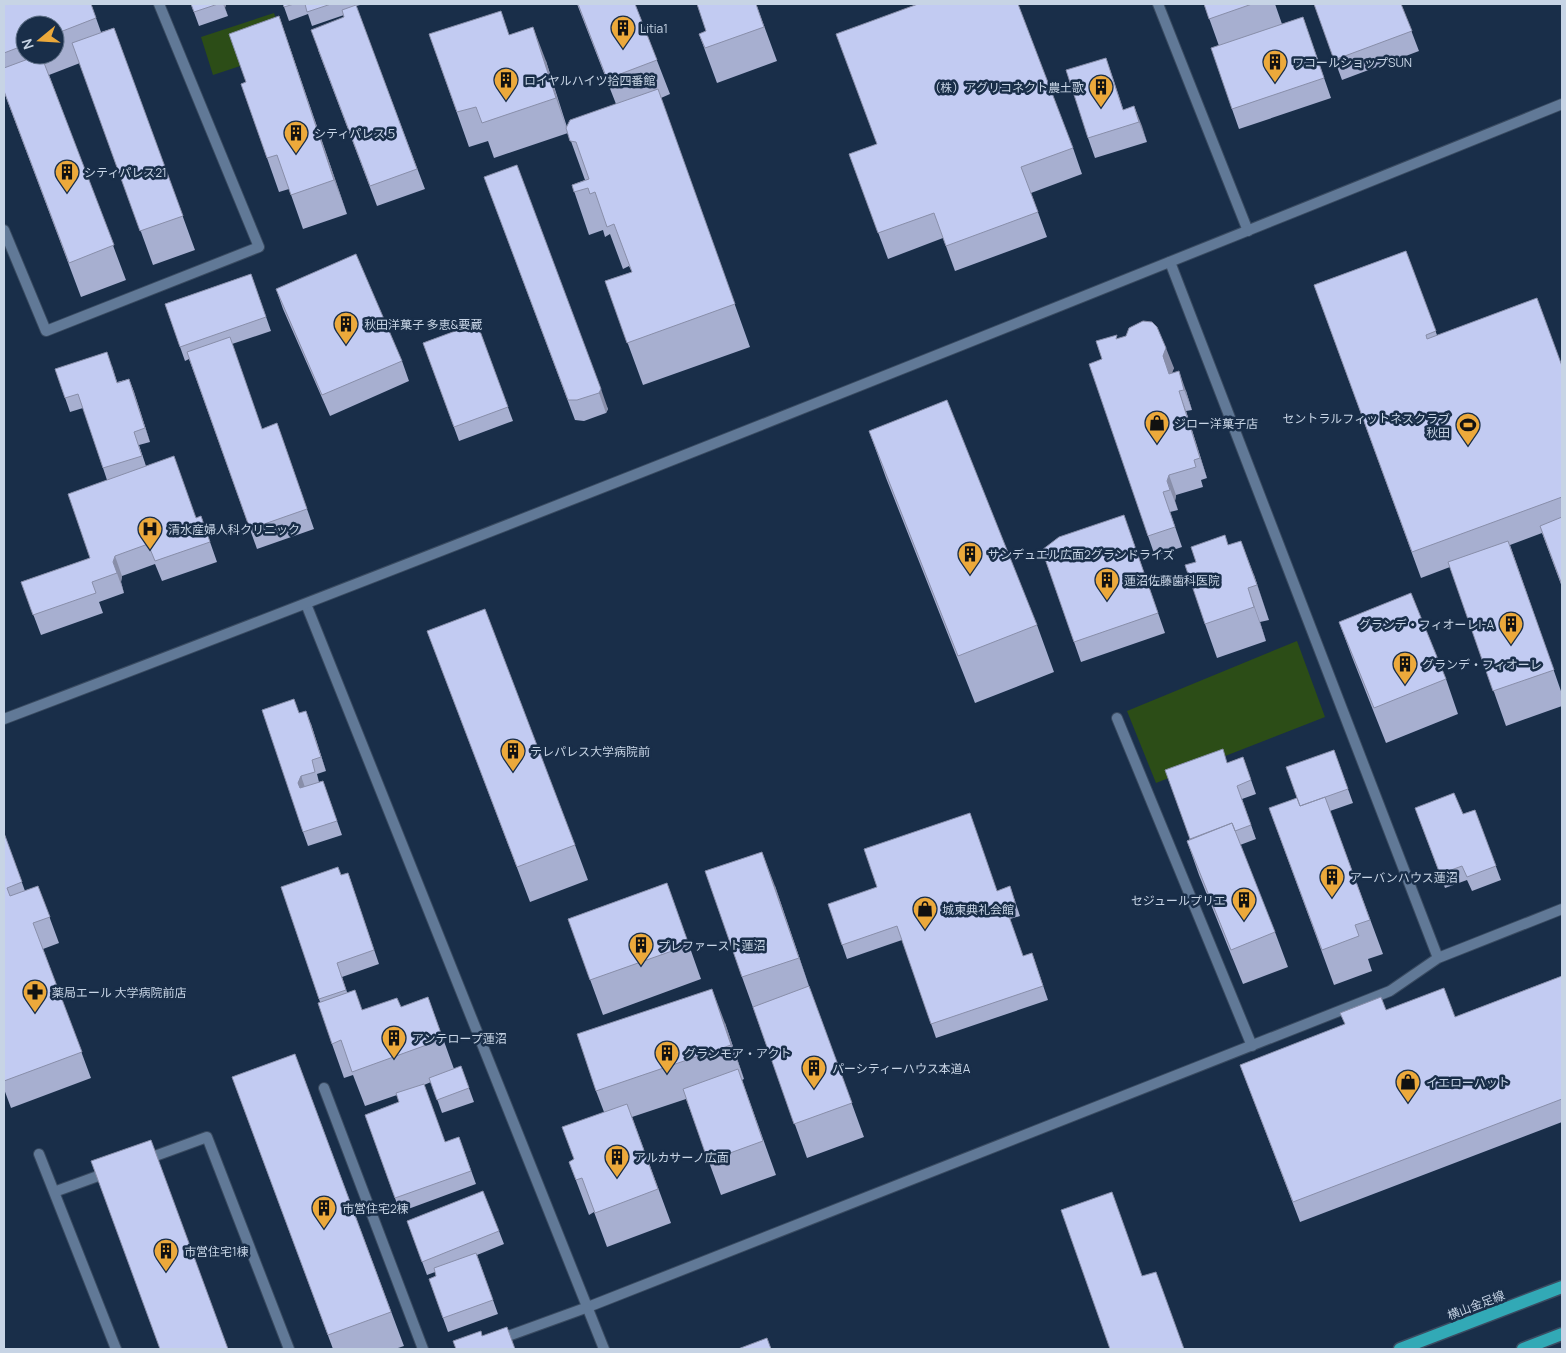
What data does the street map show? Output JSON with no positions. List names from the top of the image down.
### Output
{
  "streets": {
    "main road": ["横山金足線"]
  },
  "places": {
    "building": [
      "Litia1",
      "ワコールショップSUN",
      "ロイヤルハイツ拾四番館",
      "（株）アグリコネクト農土歌",
      "シティパレス５",
      "シティパレス21",
      "秋田洋菓子 多恵&要蔵",
      "サンデュエル広面2グランドライズ",
      "蓮沼佐藤歯科医院",
      "グランデ・フィオーレI-A",
      "グランデ・フィオーレ",
      "テレパレス大学病院前",
      "アーバンハウス蓮沼",
      "セジュールプリエ",
      "プレファースト蓮沼",
      "アンテロープ蓮沼",
      "グランモア・アクト",
      "パーシティーハウス本道A",
      "アルカサーノ広面",
      "市営住宅2棟",
      "市営住宅1棟"
    ],
    "shop": ["ジロー洋菓子店", "城東典礼会館", "イエローハット"],
    "sports": ["セントラルフィットネスクラブ 秋田"],
    "hospital": ["清水産婦人科クリニック"],
    "pharmacy": ["薬局エール 大学病院前店"]
  },
  "north": "left"
}
